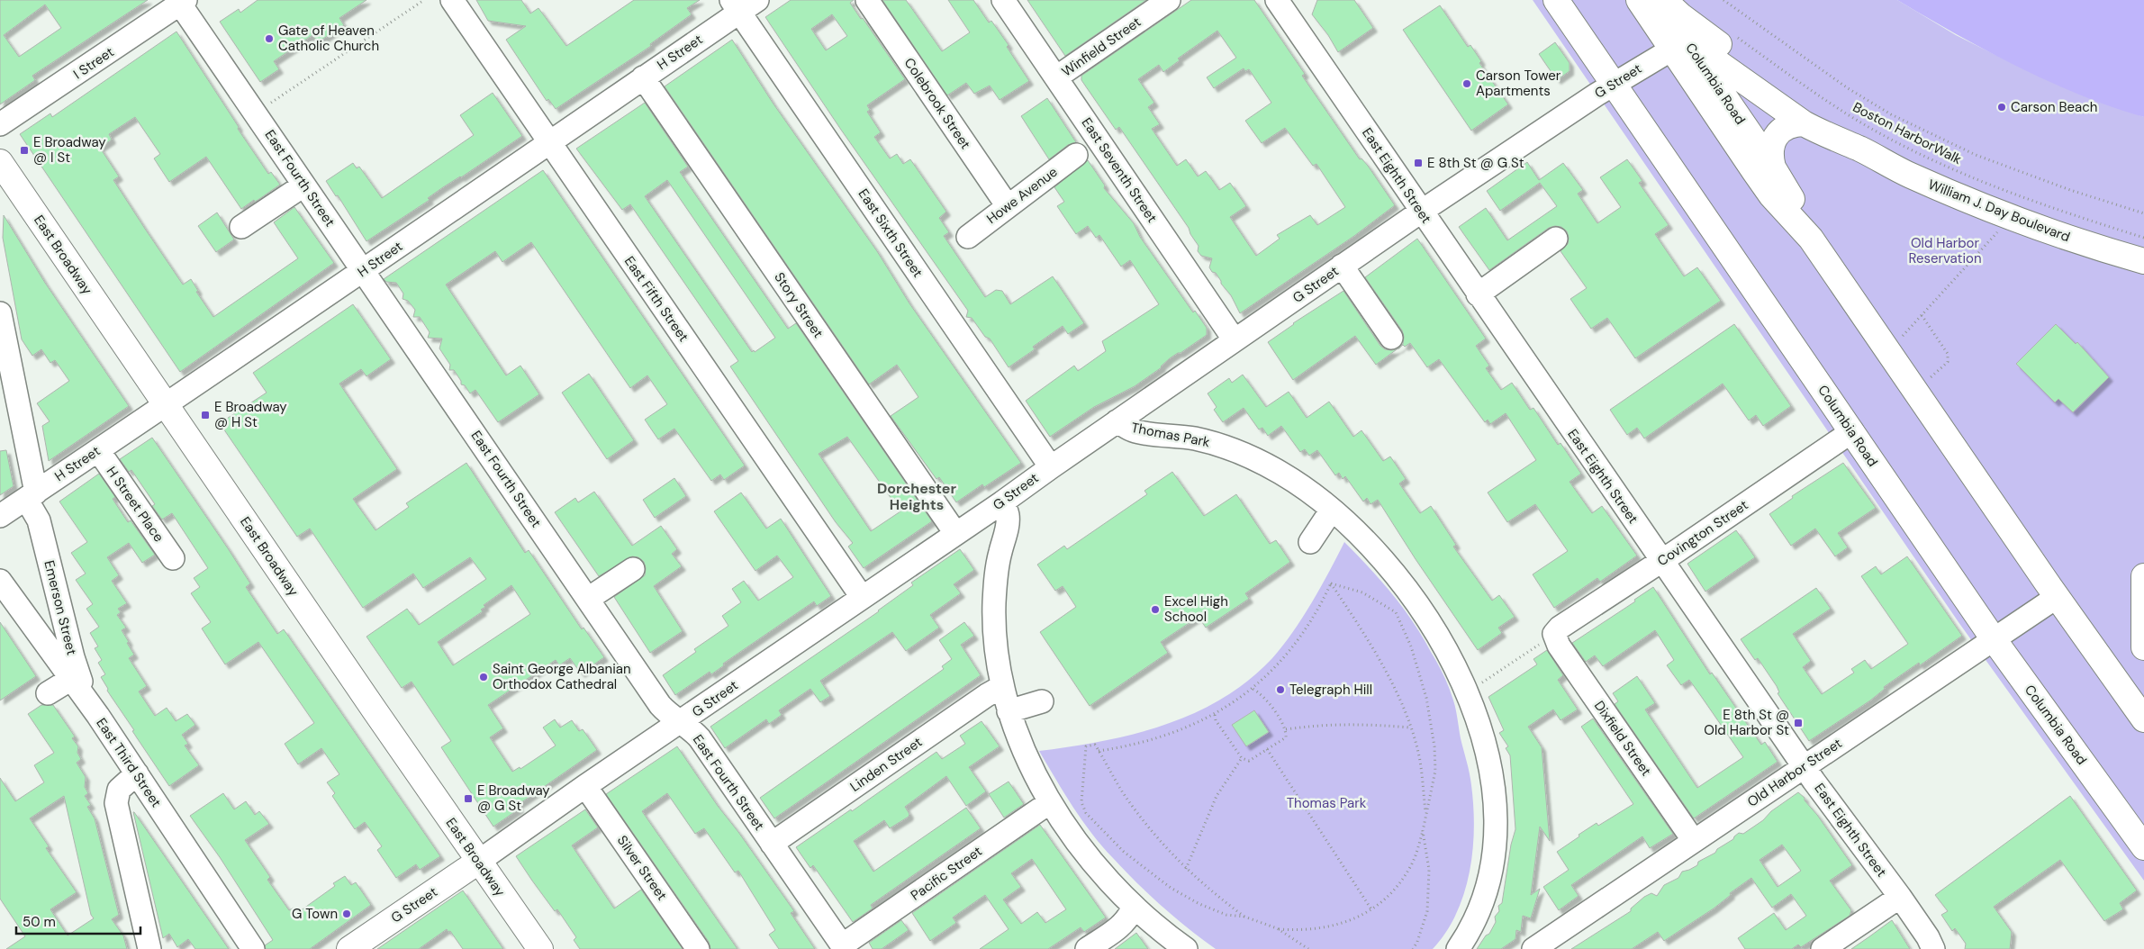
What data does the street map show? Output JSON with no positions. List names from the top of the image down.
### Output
{
  "streets": {
    "main road": [
      "G Street",
      "Columbia Road",
      "William J. Day Boulevard",
      "East Broadway"
    ],
    "street": [
      "Winfield Street",
      "H Street",
      "I Street",
      "Colebrook Street",
      "East Seventh Street",
      "East Eighth Street",
      "East Fourth Street",
      "Howe Avenue",
      "East Sixth Street",
      "East Fifth Street",
      "Story Street",
      "Thomas Park",
      "H Street Place",
      "Covington Street",
      "Emerson Street",
      "Dixfield Street",
      "East Third Street",
      "Linden Street",
      "Old Harbor Street",
      "Silver Street",
      "Pacific Street"
    ],
    "path": ["Boston HarborWalk"]
  },
  "crossings": [
    ["Winfield Street", "East Seventh Street"],
    ["H Street", "East Fourth Street"],
    ["H Street", "East Sixth Street"],
    ["H Street", "East Broadway"],
    ["H Street", "East Fifth Street"],
    ["H Street", "Story Street"],
    ["H Street", "H Street Place"],
    ["H Street", "Emerson Street"],
    ["I Street", "East Fourth Street"],
    ["G Street", "Columbia Road"],
    ["G Street", "East Seventh Street"],
    ["G Street", "East Eighth Street"],
    ["G Street", "East Fourth Street"],
    ["G Street", "William J. Day Boulevard"],
    ["G Street", "East Sixth Street"],
    ["G Street", "East Broadway"],
    ["G Street", "East Fifth Street"],
    ["G Street", "Story Street"],
    ["G Street", "Thomas Park"],
    ["G Street", "Silver Street"],
    ["Columbia Road", "William J. Day Boulevard"],
    ["Columbia Road", "Covington Street"],
    ["Columbia Road", "Old Harbor Street"],
    ["Colebrook Street", "Howe Avenue"],
    ["East Eighth Street", "Covington Street"],
    ["East Eighth Street", "Old Harbor Street"],
    ["East Fourth Street", "Linden Street"],
    ["East Fourth Street", "Pacific Street"],
    ["Covington Street", "Dixfield Street"],
    ["Emerson Street", "East Third Street"],
    ["Dixfield Street", "Old Harbor Street"]
  ],
  "districts": ["Dorchester Heights"],
  "parks": ["Old Harbor Reservation", "Thomas Park"],
  "places": {
    "other": [
      "Gate of Heaven Catholic Church",
      "Carson Tower Apartments",
      "Carson Beach",
      "Excel High School",
      "Saint George Albanian Orthodox Cathedral",
      "Telegraph Hill",
      "G Town"
    ],
    "transit": [
      "E Broadway @ I St",
      "E 8th St @ G St",
      "E Broadway @ H St",
      "E 8th St @ Old Harbor St",
      "E Broadway @ G St"
    ]
  },
  "scale_bar": "50 m"
}
